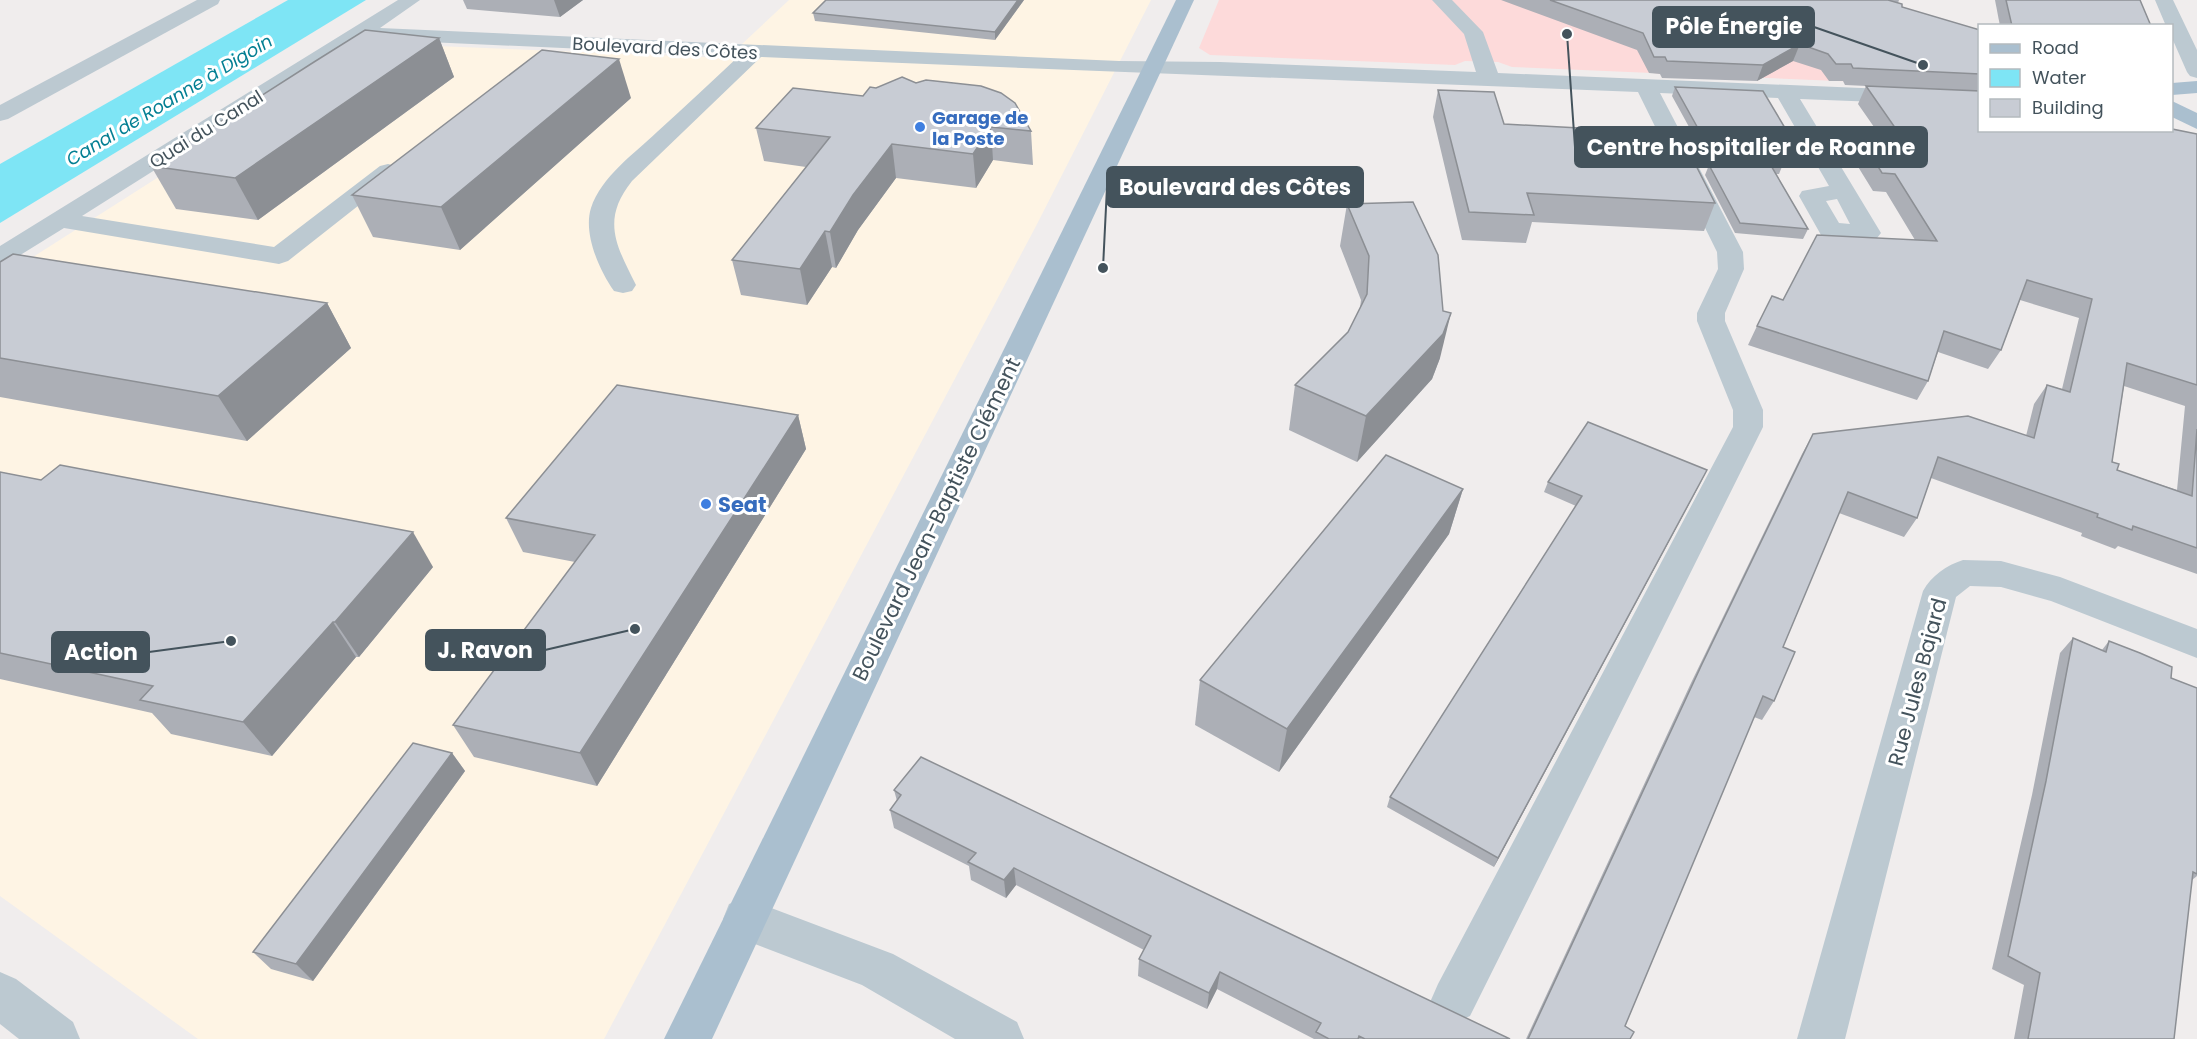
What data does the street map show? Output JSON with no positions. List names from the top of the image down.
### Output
{
  "streets": {
    "main road": ["Boulevard Jean-Baptiste Clément"],
    "street": ["Boulevard des Côtes", "Quai du Canal", "Rue Jules Bajard"]
  },
  "crossings": [
    ["Boulevard des Côtes", "Quai du Canal"],
    ["Boulevard des Côtes", "Boulevard Jean-Baptiste Clément"]
  ],
  "water": ["Canal de Roanne à Digoin"],
  "places": [
    "Centre hospitalier de Roanne",
    "Pôle Énergie",
    "Garage de la Poste",
    "Boulevard des Côtes",
    "Seat",
    "J. Ravon",
    "Action"
  ],
  "legend": ["Road", "Water", "Building"]
}
